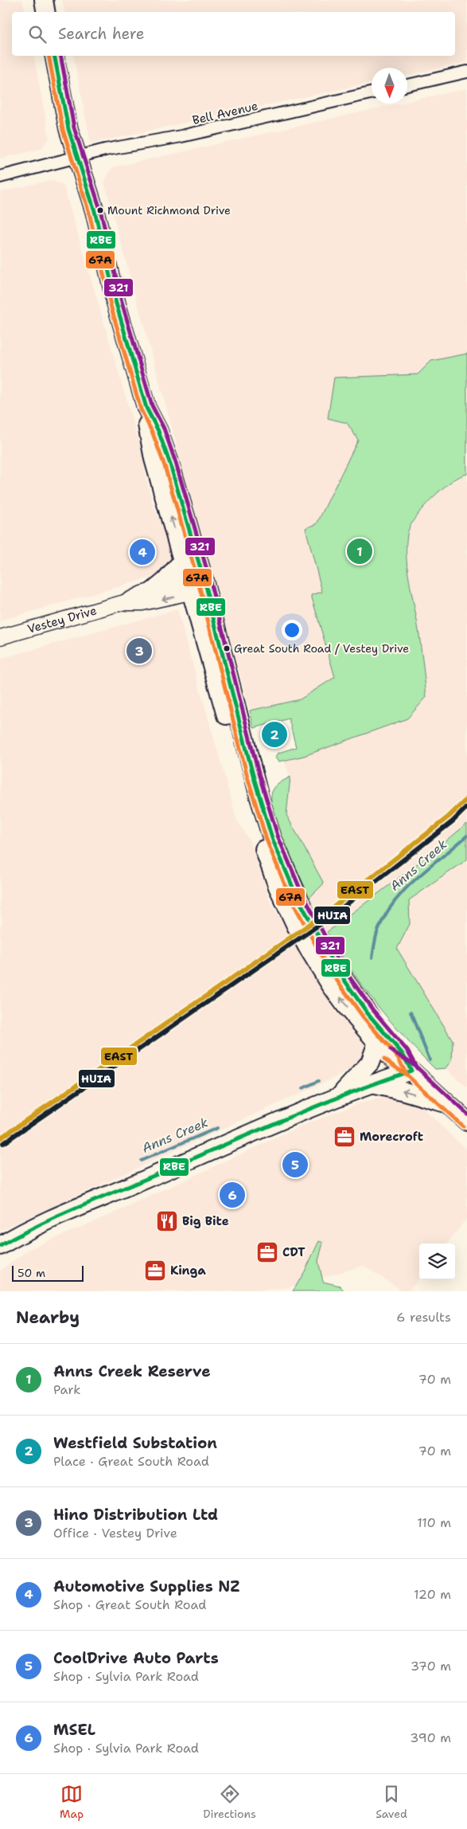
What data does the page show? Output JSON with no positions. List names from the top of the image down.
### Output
{
  "streets": {
    "street": ["Bell Avenue", "Vestey Drive"]
  },
  "water": ["Anns Creek"],
  "places": {
    "other": ["Mount Richmond Drive", "Great South Road / Vestey Drive"],
    "office": ["Morecroft", "CDT", "Kinga"],
    "restaurant": ["Big Bite"]
  },
  "lines": [
    "transit line RBE",
    "transit line 67A",
    "transit line 321",
    "transit line EAST",
    "transit line HUIA"
  ],
  "scale_bar": "50 m",
  "north": "bottom",
  "page": {
    "search": "Search here",
    "pins": [
      "1",
      "4",
      "3",
      "2",
      "5",
      "6"
    ],
    "scale": "50 m",
    "heading": ["Nearby", "6 results"],
    "list": [
      {
        "mark": "1",
        "name": "Anns Creek Reserve",
        "note": "Park",
        "value": "70 m"
      },
      {
        "mark": "2",
        "name": "Westfield Substation",
        "note": "Place · Great South Road",
        "value": "70 m"
      },
      {
        "mark": "3",
        "name": "Hino Distribution Ltd",
        "note": "Office · Vestey Drive",
        "value": "110 m"
      },
      {
        "mark": "4",
        "name": "Automotive Supplies NZ",
        "note": "Shop · Great South Road",
        "value": "120 m"
      },
      {
        "mark": "5",
        "name": "CoolDrive Auto Parts",
        "note": "Shop · Sylvia Park Road",
        "value": "370 m"
      },
      {
        "mark": "6",
        "name": "MSEL",
        "note": "Shop · Sylvia Park Road",
        "value": "390 m"
      }
    ],
    "nav": ["Map", "Directions", "Saved"]
  }
}
